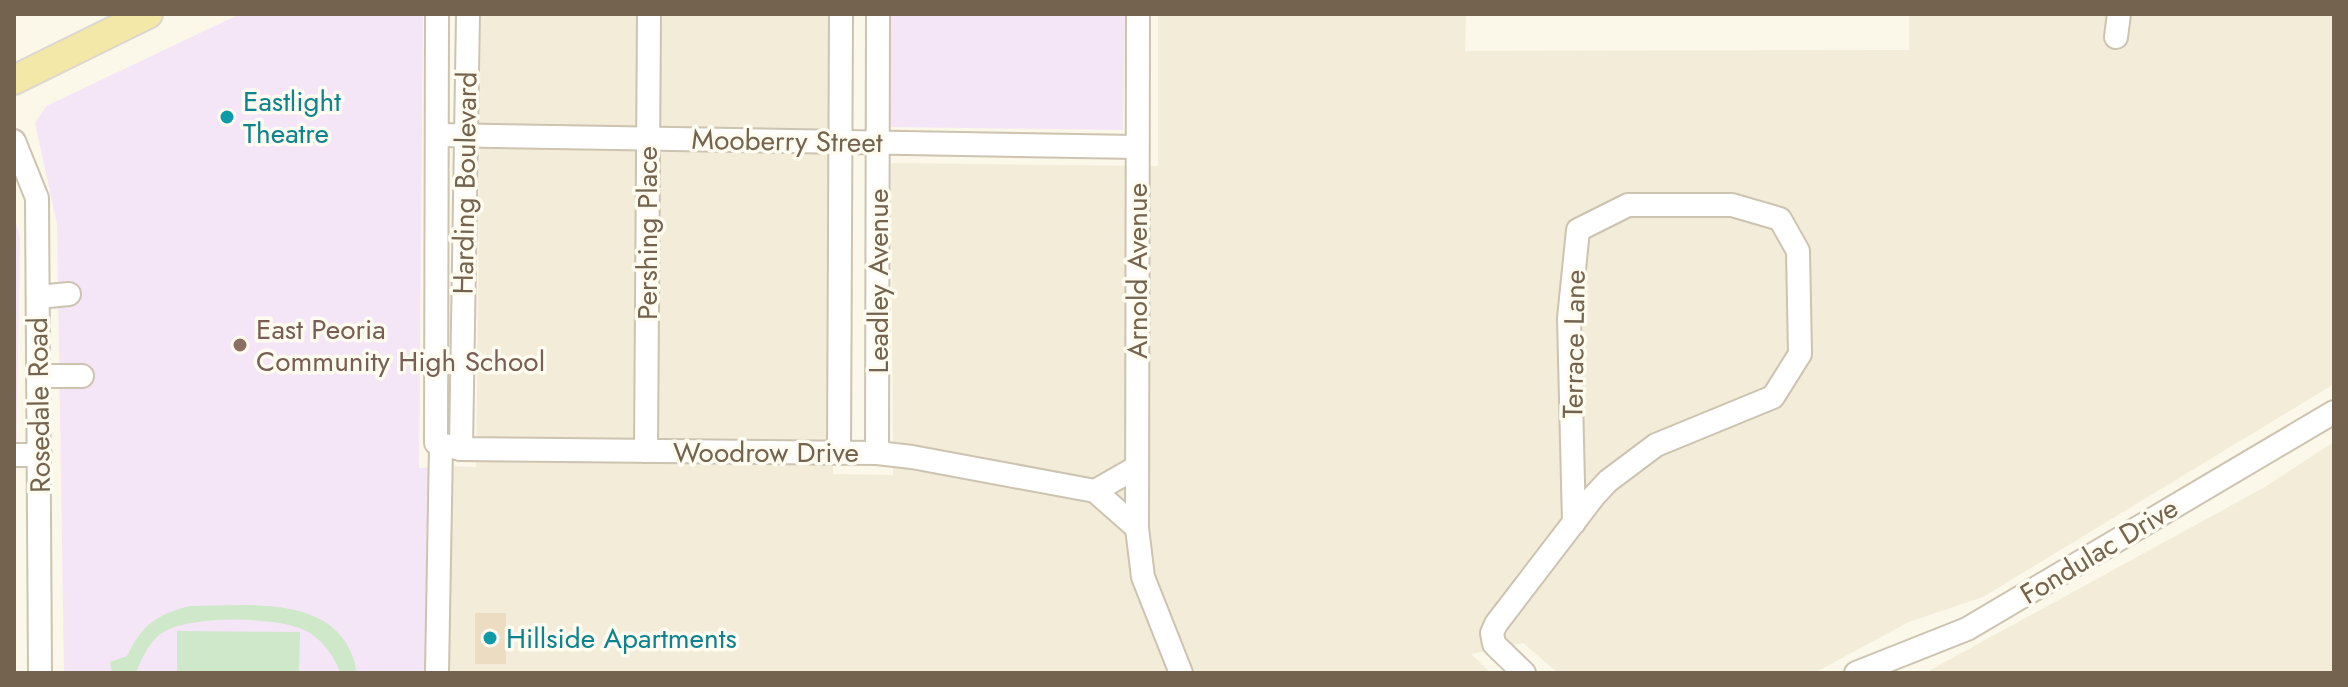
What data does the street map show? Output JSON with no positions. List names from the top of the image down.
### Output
{
  "streets": {
    "street": [
      "Mooberry Street",
      "Harding Boulevard",
      "Pershing Place",
      "Arnold Avenue",
      "Leadley Avenue",
      "Terrace Lane",
      "Rosedale Road",
      "Woodrow Drive",
      "Fondulac Drive"
    ]
  },
  "crossings": [
    ["Mooberry Street", "Harding Boulevard"],
    ["Mooberry Street", "Pershing Place"],
    ["Mooberry Street", "Arnold Avenue"],
    ["Mooberry Street", "Leadley Avenue"],
    ["Harding Boulevard", "Woodrow Drive"],
    ["Pershing Place", "Woodrow Drive"],
    ["Arnold Avenue", "Woodrow Drive"],
    ["Leadley Avenue", "Woodrow Drive"]
  ],
  "places": ["Eastlight Theatre", "East Peoria Community High School", "Hillside Apartments"]
}
